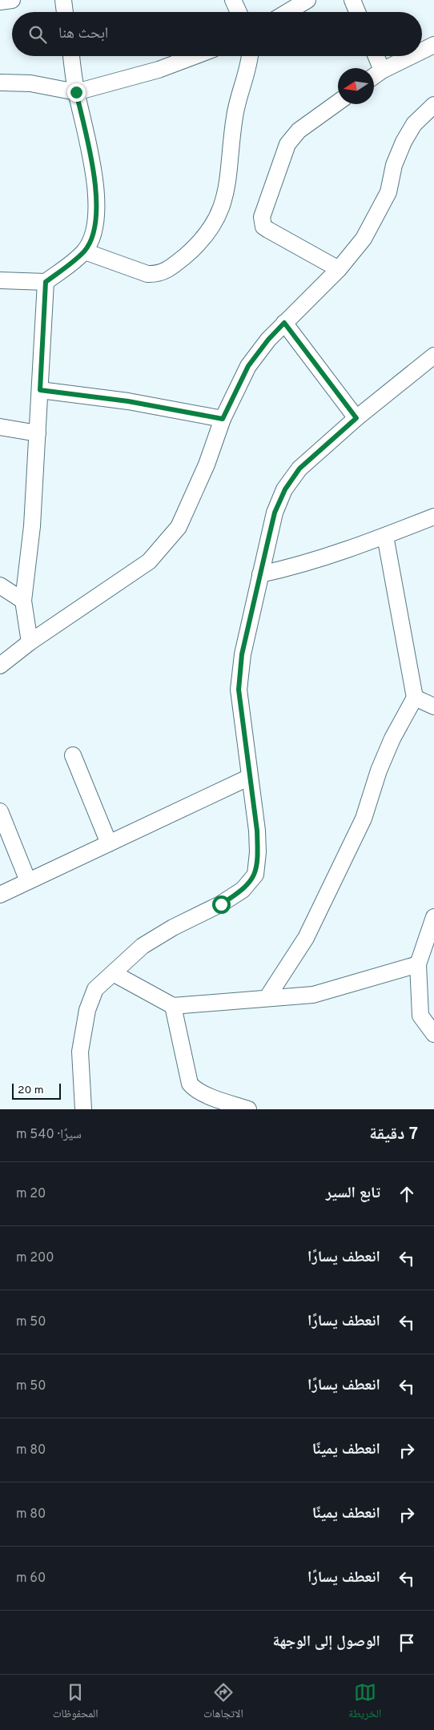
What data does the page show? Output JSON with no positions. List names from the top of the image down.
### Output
{
  "scale_bar": "20 m",
  "north": "left",
  "page": {
    "search": "ابحث هنا",
    "scale": "20 m",
    "heading": ["7 دقيقة", "سيرًا · 540 m"],
    "list": [
      ["تابع السير", "20 m"],
      ["انعطف يسارًا", "200 m"],
      ["انعطف يسارًا", "50 m"],
      ["انعطف يسارًا", "50 m"],
      ["انعطف يمينًا", "80 m"],
      ["انعطف يمينًا", "80 m"],
      ["انعطف يسارًا", "60 m"],
      "الوصول إلى الوجهة"
    ],
    "nav": ["الخريطة", "الاتجاهات", "المحفوظات"]
  }
}
